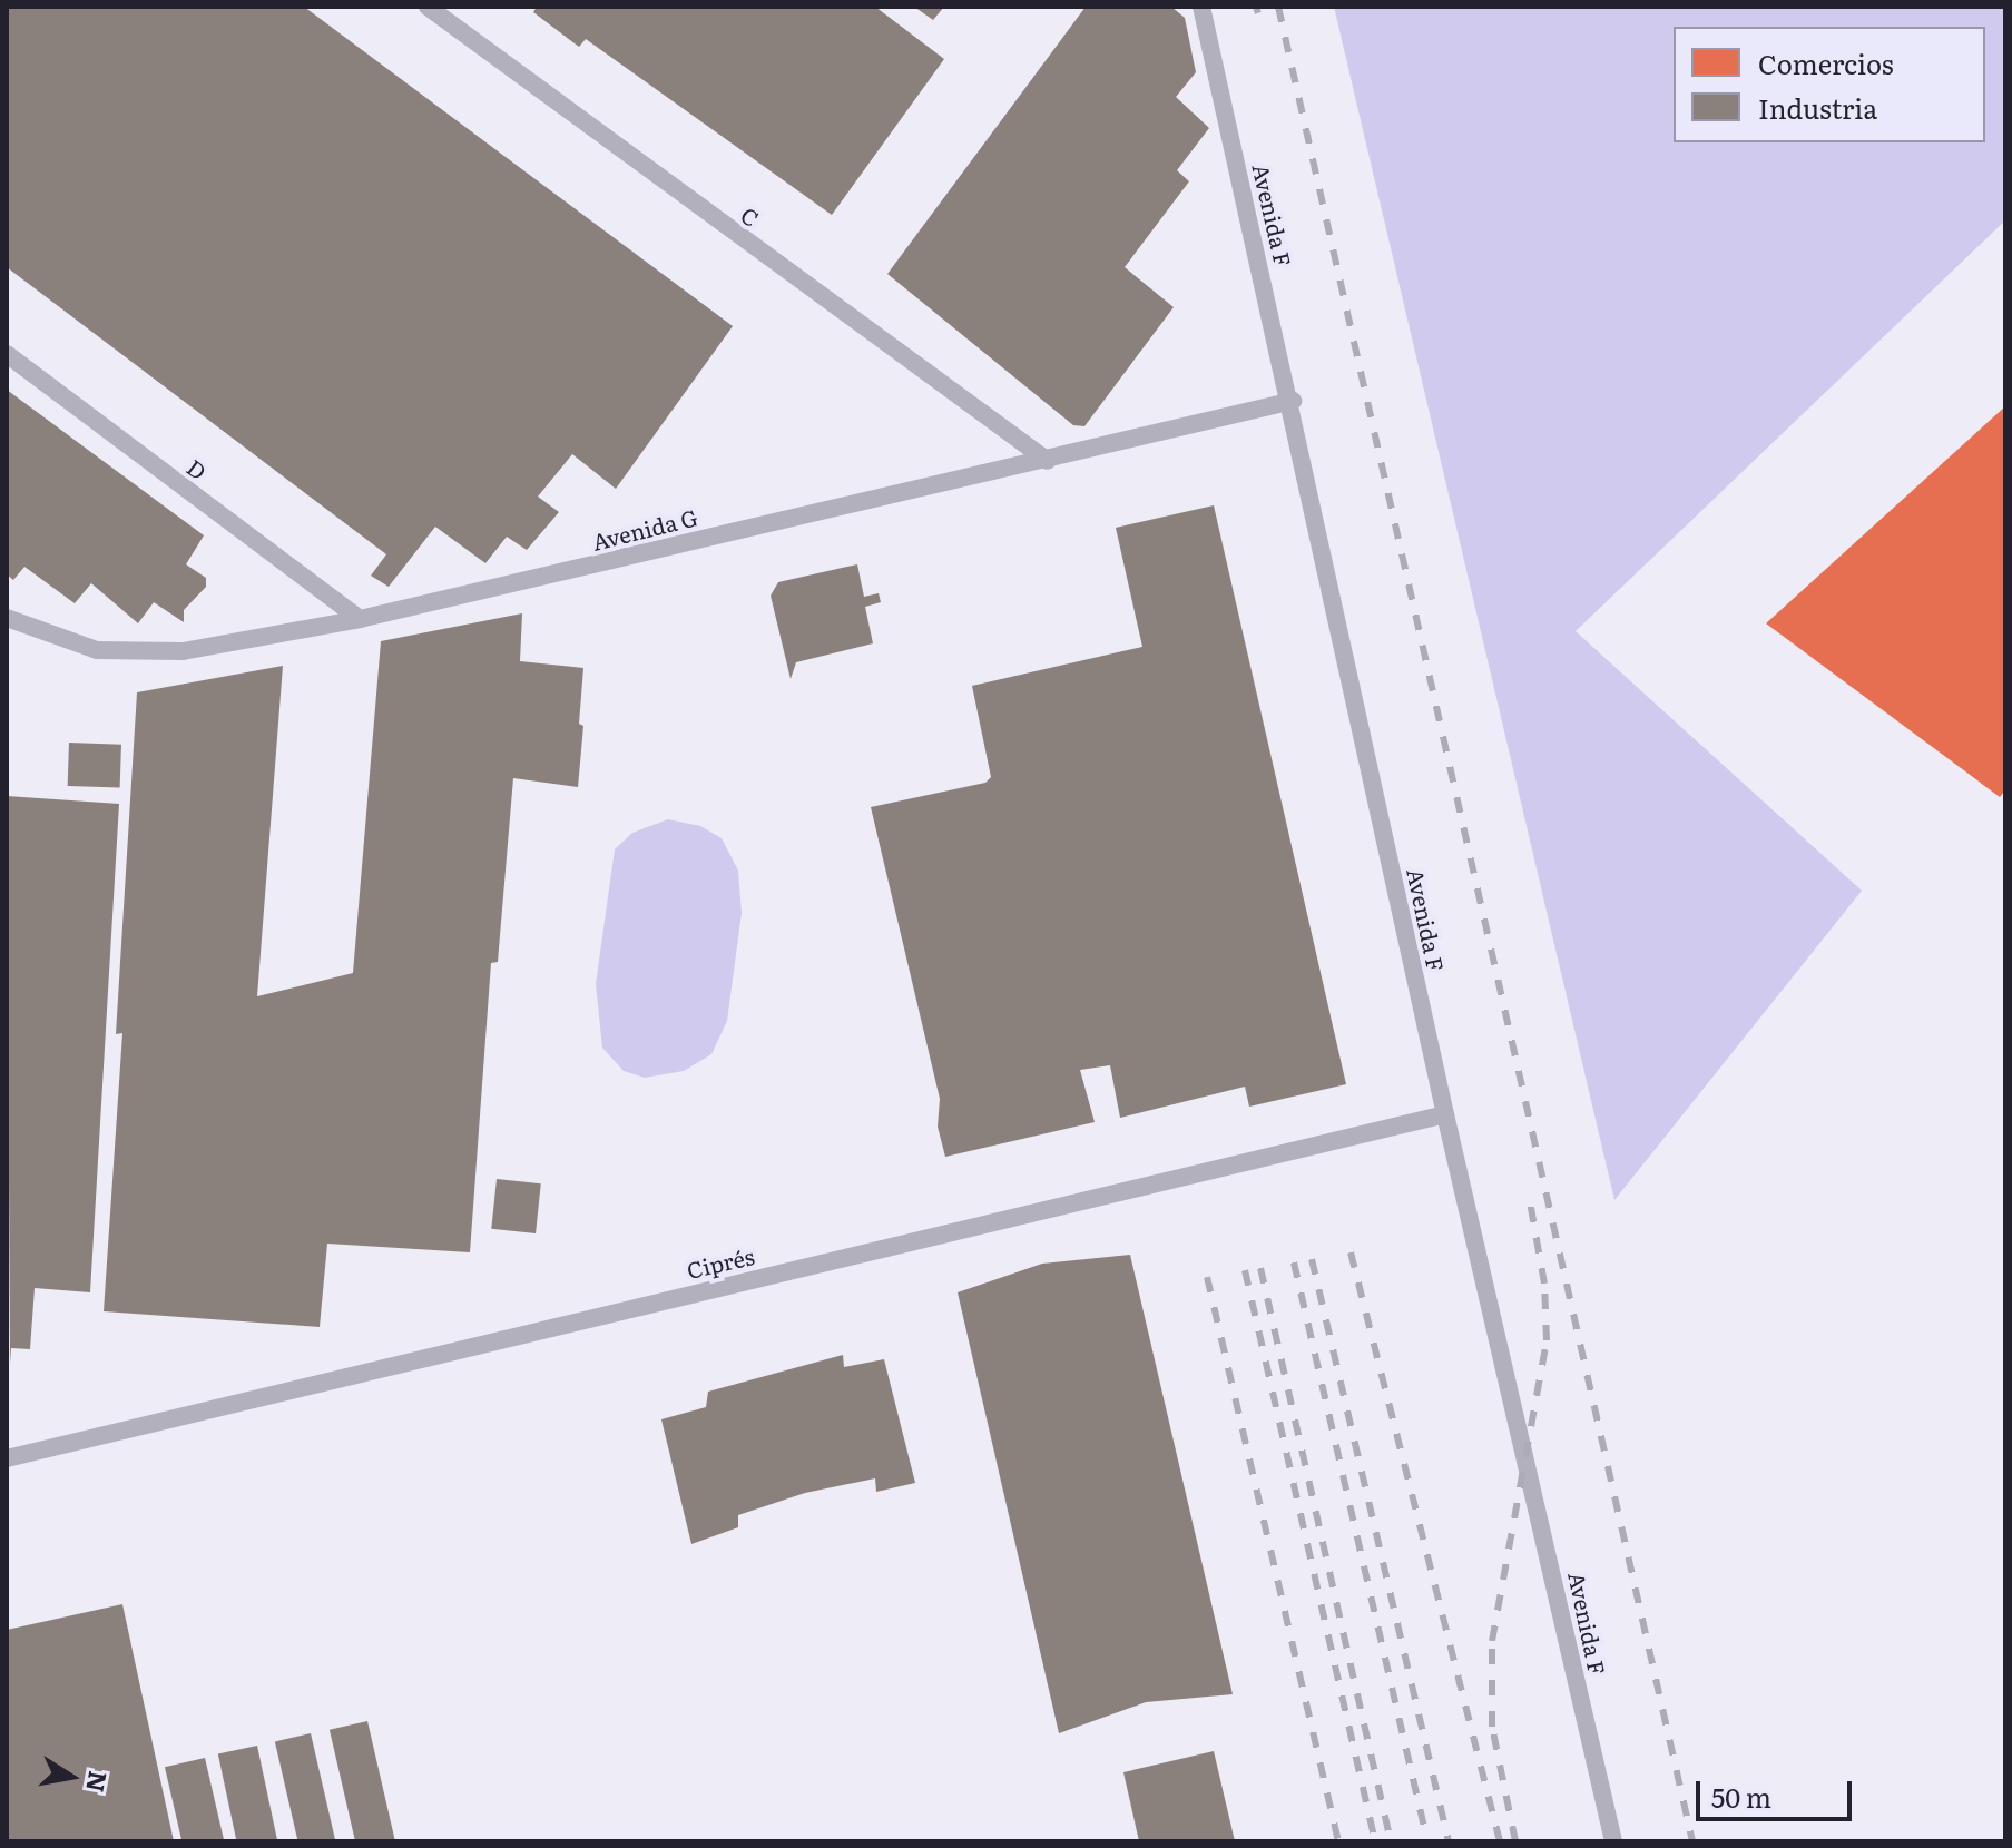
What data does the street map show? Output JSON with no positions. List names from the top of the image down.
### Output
{
  "streets": {
    "street": [
      "Avenida F",
      "C",
      "D",
      "Avenida G",
      "Ciprés"
    ]
  },
  "crossings": [
    ["Avenida F", "Avenida G"],
    ["Avenida F", "Ciprés"],
    ["C", "Avenida G"],
    ["D", "Avenida G"]
  ],
  "legend": ["Comercios", "Industria"],
  "scale_bar": "50 m",
  "north": "right"
}
